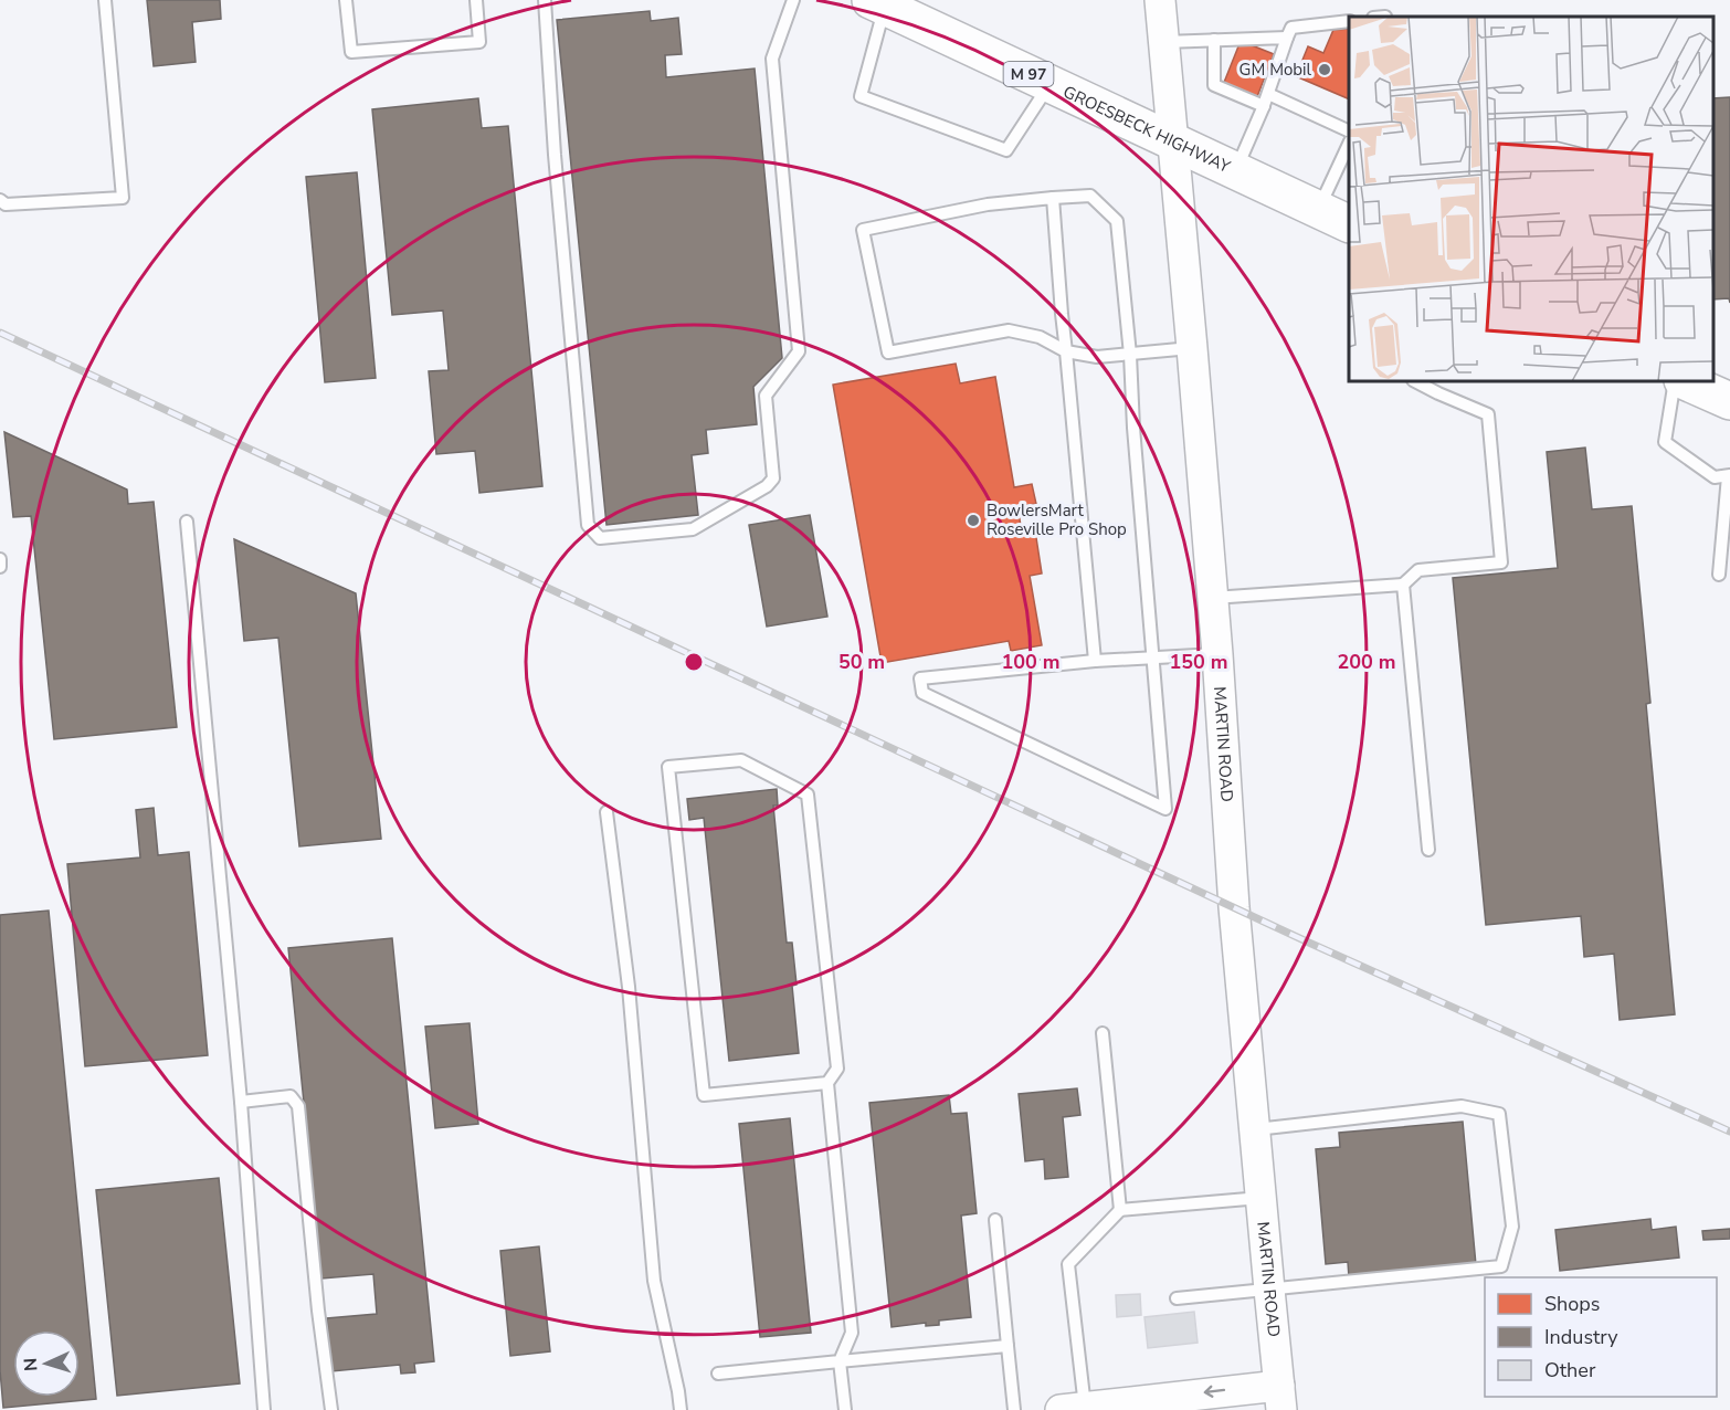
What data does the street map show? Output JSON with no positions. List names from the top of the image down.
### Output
{
  "streets": {
    "main road": ["M 97", "GROESBECK HIGHWAY"],
    "street": ["MARTIN ROAD"]
  },
  "crossings": [
    ["GROESBECK HIGHWAY", "MARTIN ROAD"]
  ],
  "places": ["GM Mobil", "BowlersMart Roseville Pro Shop"],
  "legend": ["Shops", "Industry", "Other"],
  "north": "left",
  "rings": [
    "50 m",
    "100 m",
    "150 m",
    "200 m"
  ]
}
